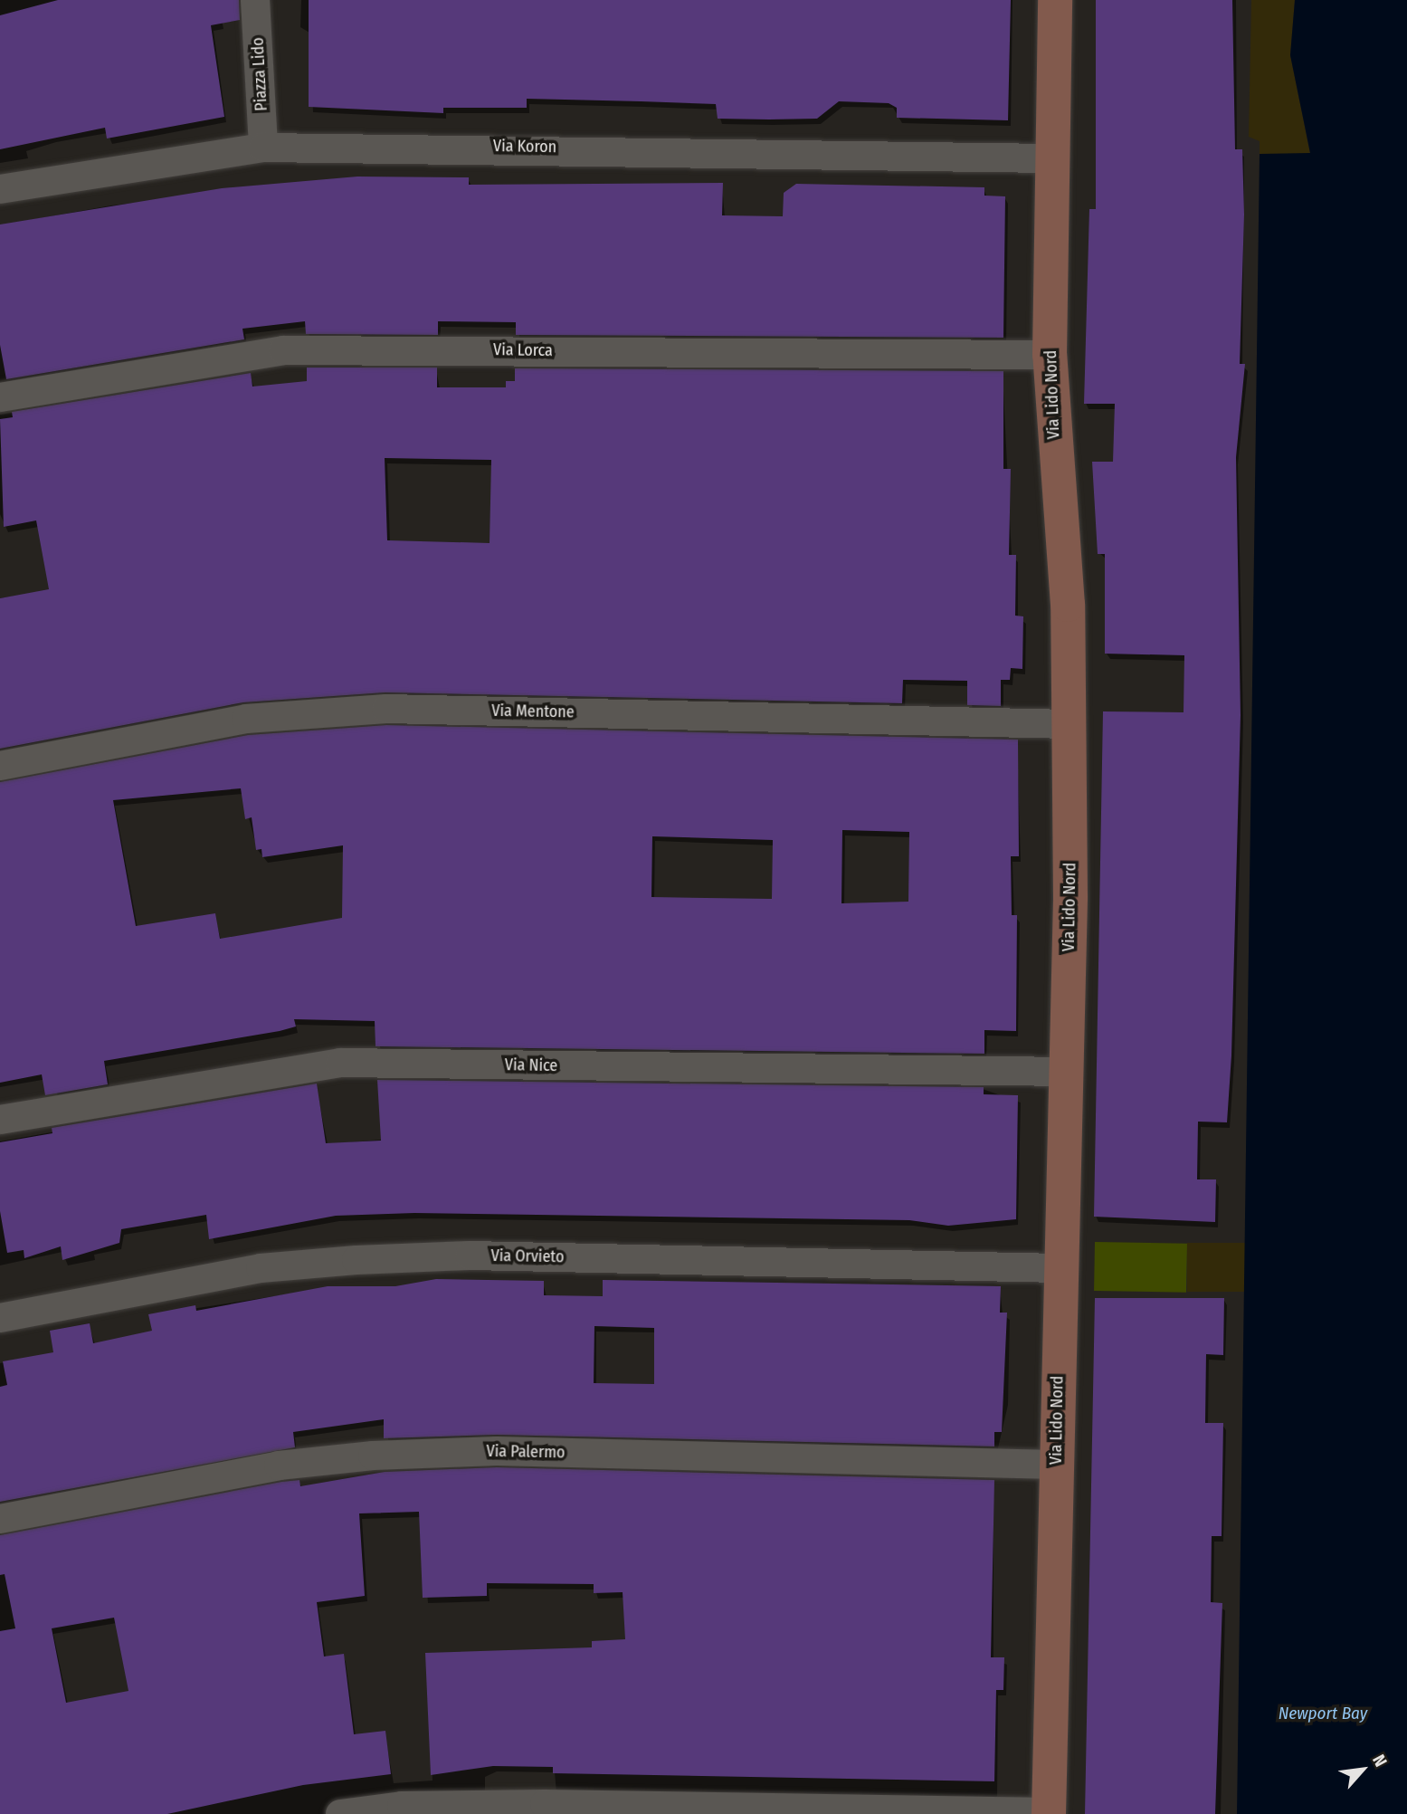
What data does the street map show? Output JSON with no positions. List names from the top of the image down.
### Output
{
  "streets": {
    "street": [
      "Piazza Lido",
      "Via Koron",
      "Via Lorca",
      "Via Lido Nord",
      "Via Mentone",
      "Via Nice",
      "Via Orvieto",
      "Via Palermo"
    ]
  },
  "crossings": [
    ["Piazza Lido", "Via Koron"],
    ["Via Koron", "Via Lido Nord"],
    ["Via Lorca", "Via Lido Nord"],
    ["Via Lido Nord", "Via Mentone"],
    ["Via Lido Nord", "Via Nice"],
    ["Via Lido Nord", "Via Orvieto"],
    ["Via Lido Nord", "Via Palermo"]
  ],
  "water": ["Newport Bay"],
  "north": "top right"
}
